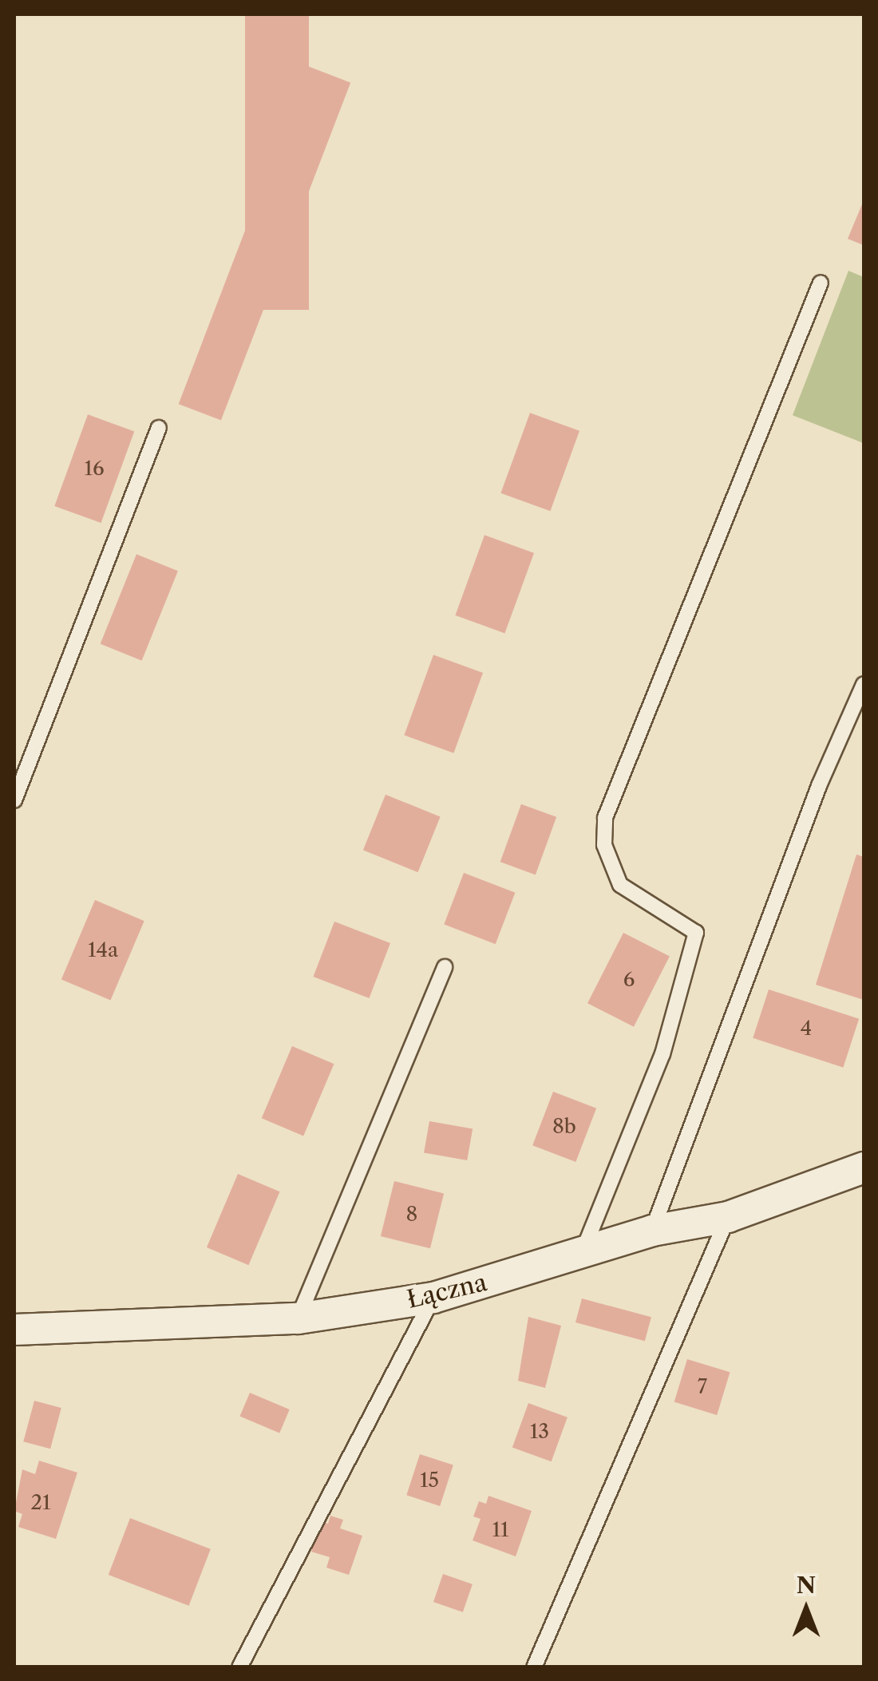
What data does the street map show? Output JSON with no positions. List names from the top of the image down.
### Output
{
  "streets": {
    "street": ["Łączna"]
  },
  "house_numbers": [
    "16",
    "14a",
    "6",
    "4",
    "8b",
    "8",
    "7",
    "13",
    "15",
    "21",
    "11"
  ],
  "north": "top"
}
